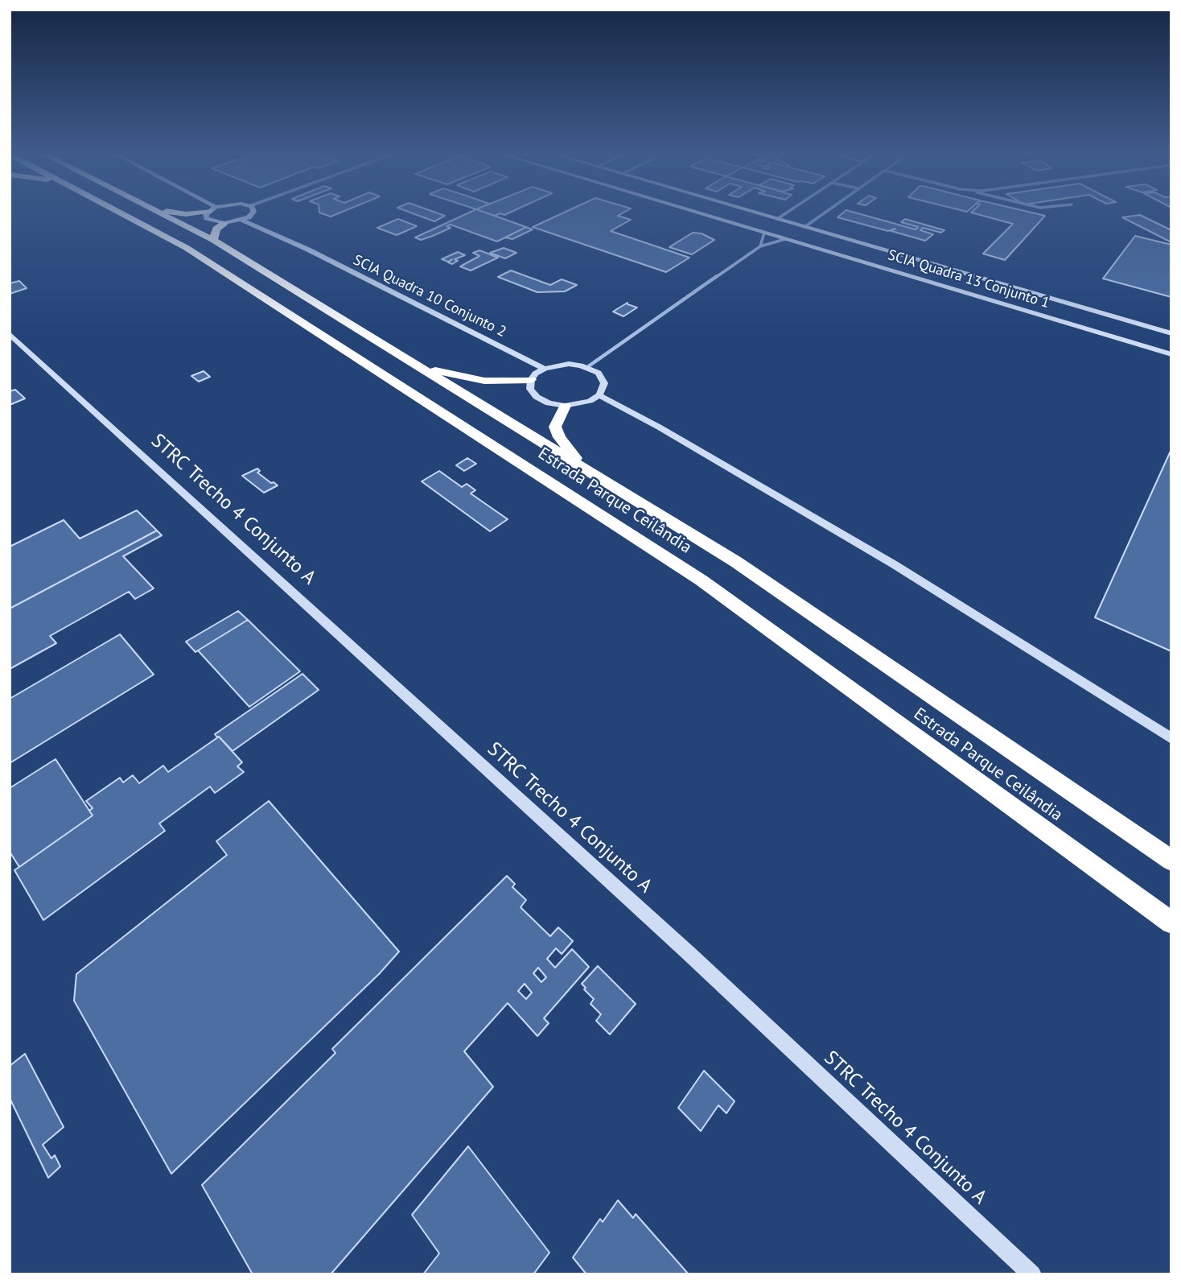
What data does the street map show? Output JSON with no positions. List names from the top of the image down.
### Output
{
  "streets": {
    "highway": ["Estrada Parque Ceilândia"],
    "street": ["SCIA Quadra 13 Conjunto 1", "SCIA Quadra 10 Conjunto 2", "STRC Trecho 4 Conjunto A"]
  }
}
